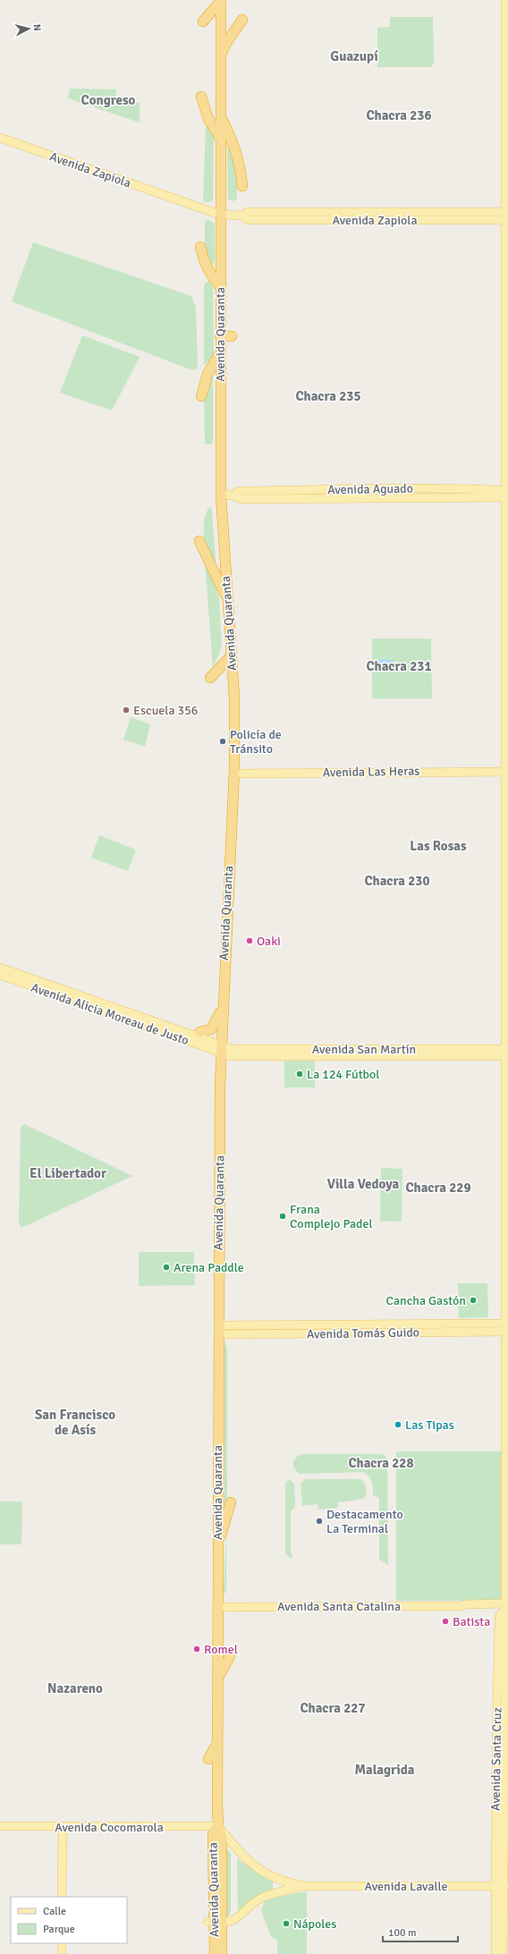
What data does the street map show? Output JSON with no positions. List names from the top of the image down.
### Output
{
  "streets": {
    "highway": ["Avenida Quaranta"],
    "main road": [
      "Avenida Zapiola",
      "Avenida Aguado",
      "Avenida Las Heras",
      "Avenida Alicia Moreau de Justo",
      "Avenida San Martín",
      "Avenida Tomás Guido",
      "Avenida Santa Catalina",
      "Avenida Santa Cruz",
      "Avenida Cocomarola",
      "Avenida Lavalle"
    ]
  },
  "crossings": [
    ["Avenida Zapiola", "Avenida Quaranta"],
    ["Avenida Zapiola", "Avenida Santa Cruz"],
    ["Avenida Quaranta", "Avenida Aguado"],
    ["Avenida Quaranta", "Avenida Las Heras"],
    ["Avenida Quaranta", "Avenida Alicia Moreau de Justo"],
    ["Avenida Quaranta", "Avenida San Martín"],
    ["Avenida Quaranta", "Avenida Tomás Guido"],
    ["Avenida Quaranta", "Avenida Santa Catalina"],
    ["Avenida Quaranta", "Avenida Cocomarola"],
    ["Avenida Quaranta", "Avenida Lavalle"],
    ["Avenida Aguado", "Avenida Santa Cruz"],
    ["Avenida Las Heras", "Avenida Santa Cruz"],
    ["Avenida Alicia Moreau de Justo", "Avenida San Martín"],
    ["Avenida San Martín", "Avenida Santa Cruz"],
    ["Avenida Tomás Guido", "Avenida Santa Cruz"],
    ["Avenida Santa Catalina", "Avenida Santa Cruz"],
    ["Avenida Santa Cruz", "Avenida Lavalle"],
    ["Avenida Cocomarola", "Avenida Lavalle"]
  ],
  "districts": [
    "Guazupí",
    "Congreso",
    "Chacra 236",
    "Chacra 235",
    "Chacra 231",
    "Las Rosas",
    "Chacra 230",
    "El Libertador",
    "Villa Vedoya",
    "Chacra 229",
    "San Francisco de Asís",
    "Chacra 228",
    "Nazareno",
    "Chacra 227",
    "Malagrida"
  ],
  "places": [
    "Escuela 356",
    "Policía de Tránsito",
    "Oaki",
    "La 124 Fútbol",
    "Frana Complejo Padel",
    "Arena Paddle",
    "Cancha Gastón",
    "Las Tipas",
    "Destacamento La Terminal",
    "Batista",
    "Romel",
    "Nápoles"
  ],
  "legend": ["Calle", "Parque"],
  "scale_bar": "100 m",
  "north": "right"
}
